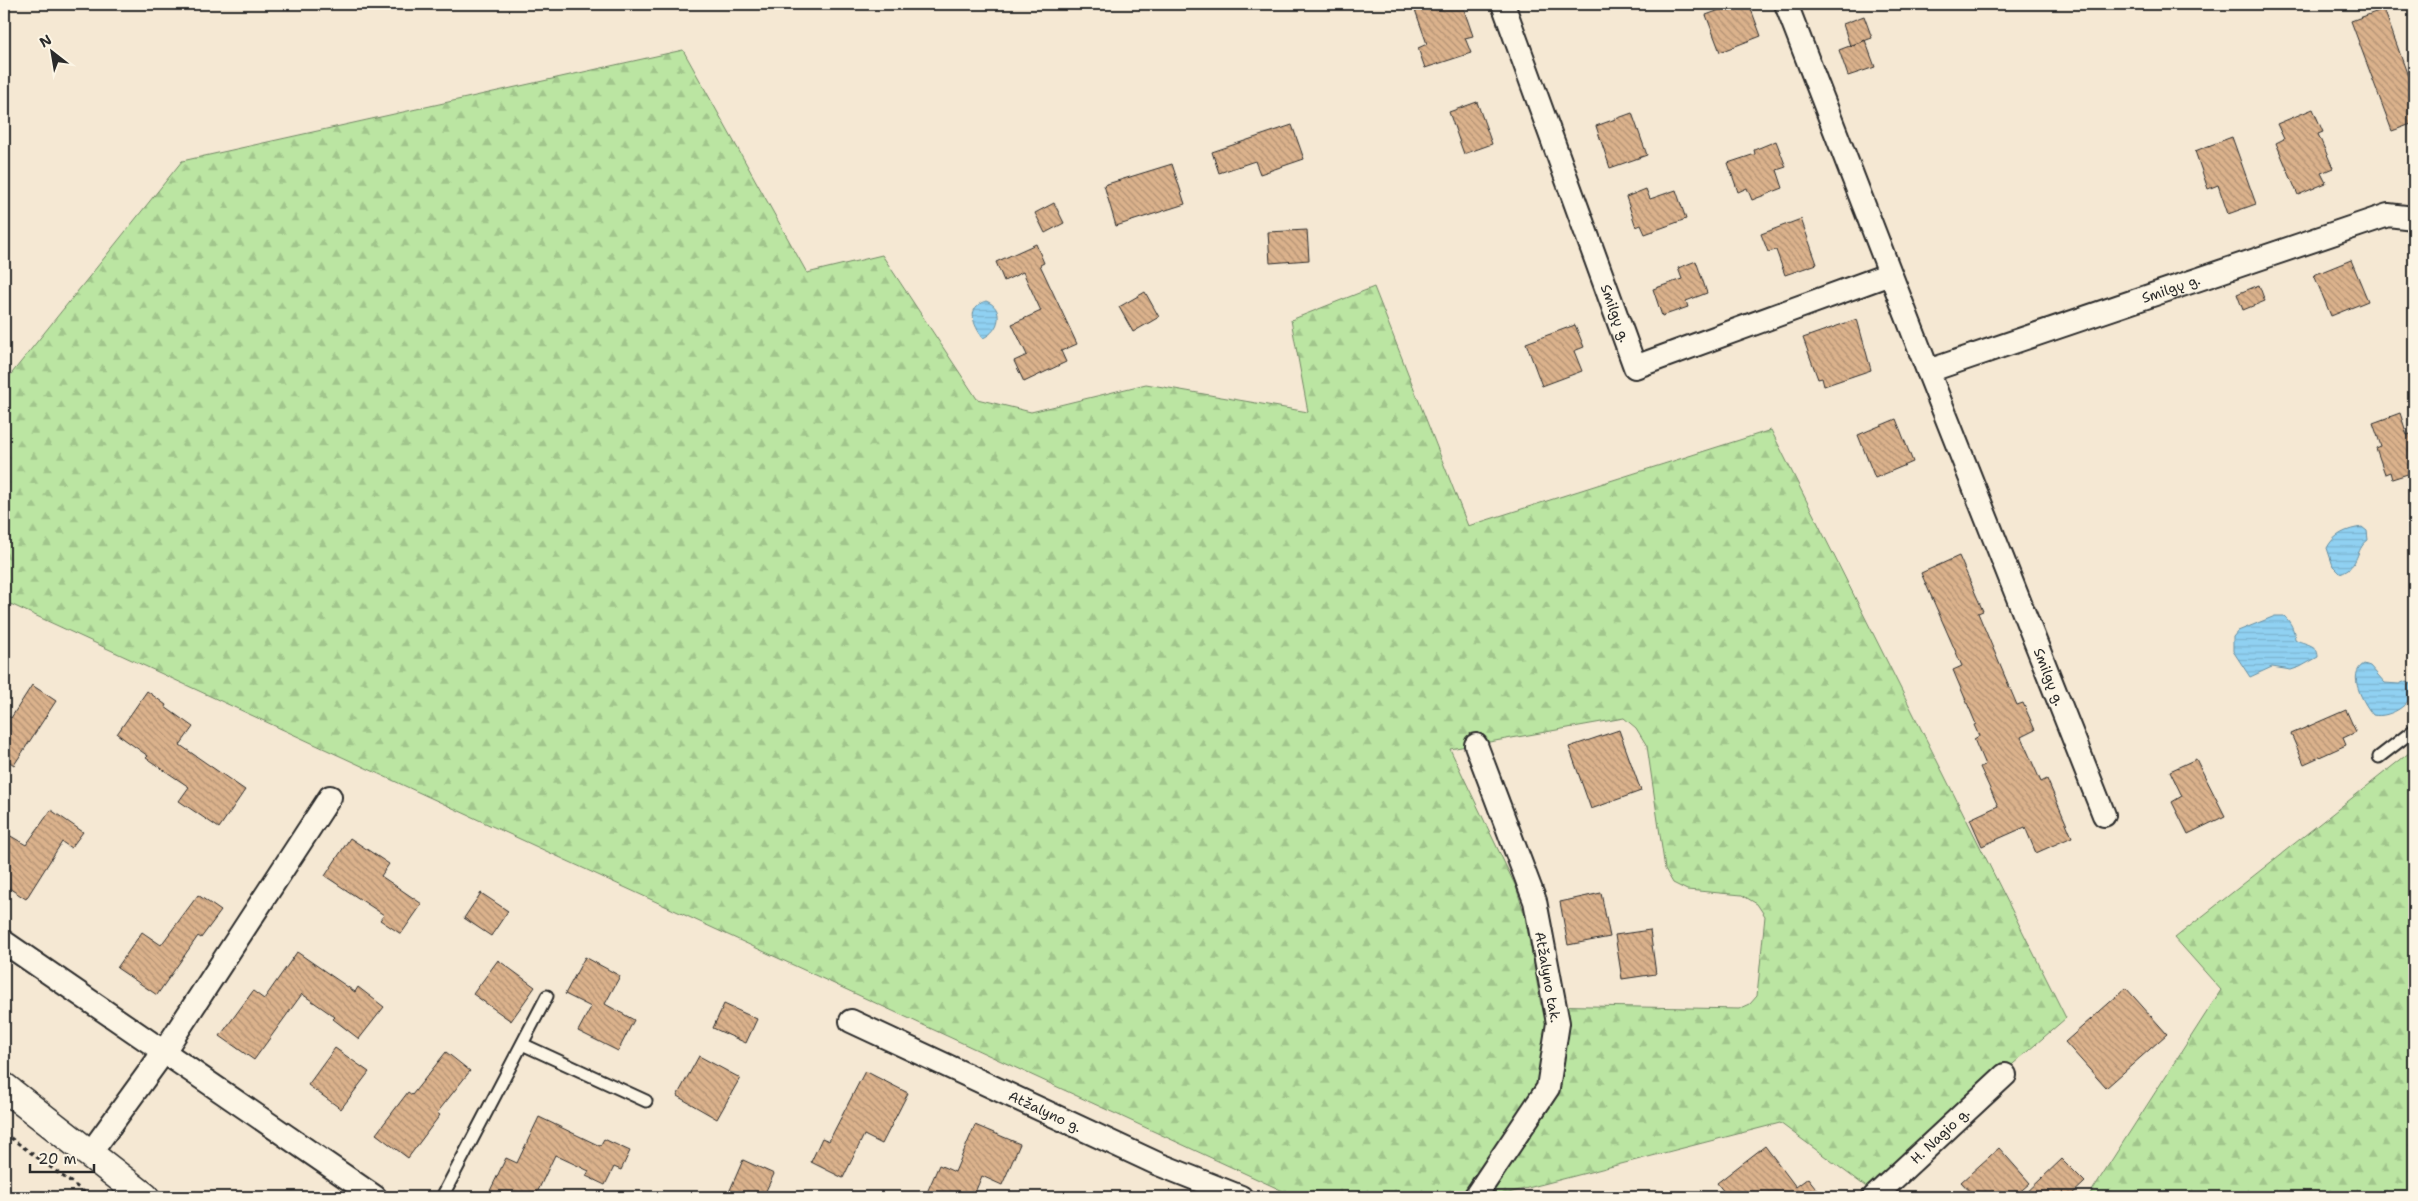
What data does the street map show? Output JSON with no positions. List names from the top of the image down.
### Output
{
  "streets": {
    "street": [
      "Smilgų g.",
      "Atžalyno tak.",
      "Atžalyno g.",
      "H. Nagio g."
    ]
  },
  "scale_bar": "20 m",
  "north": "top left"
}
